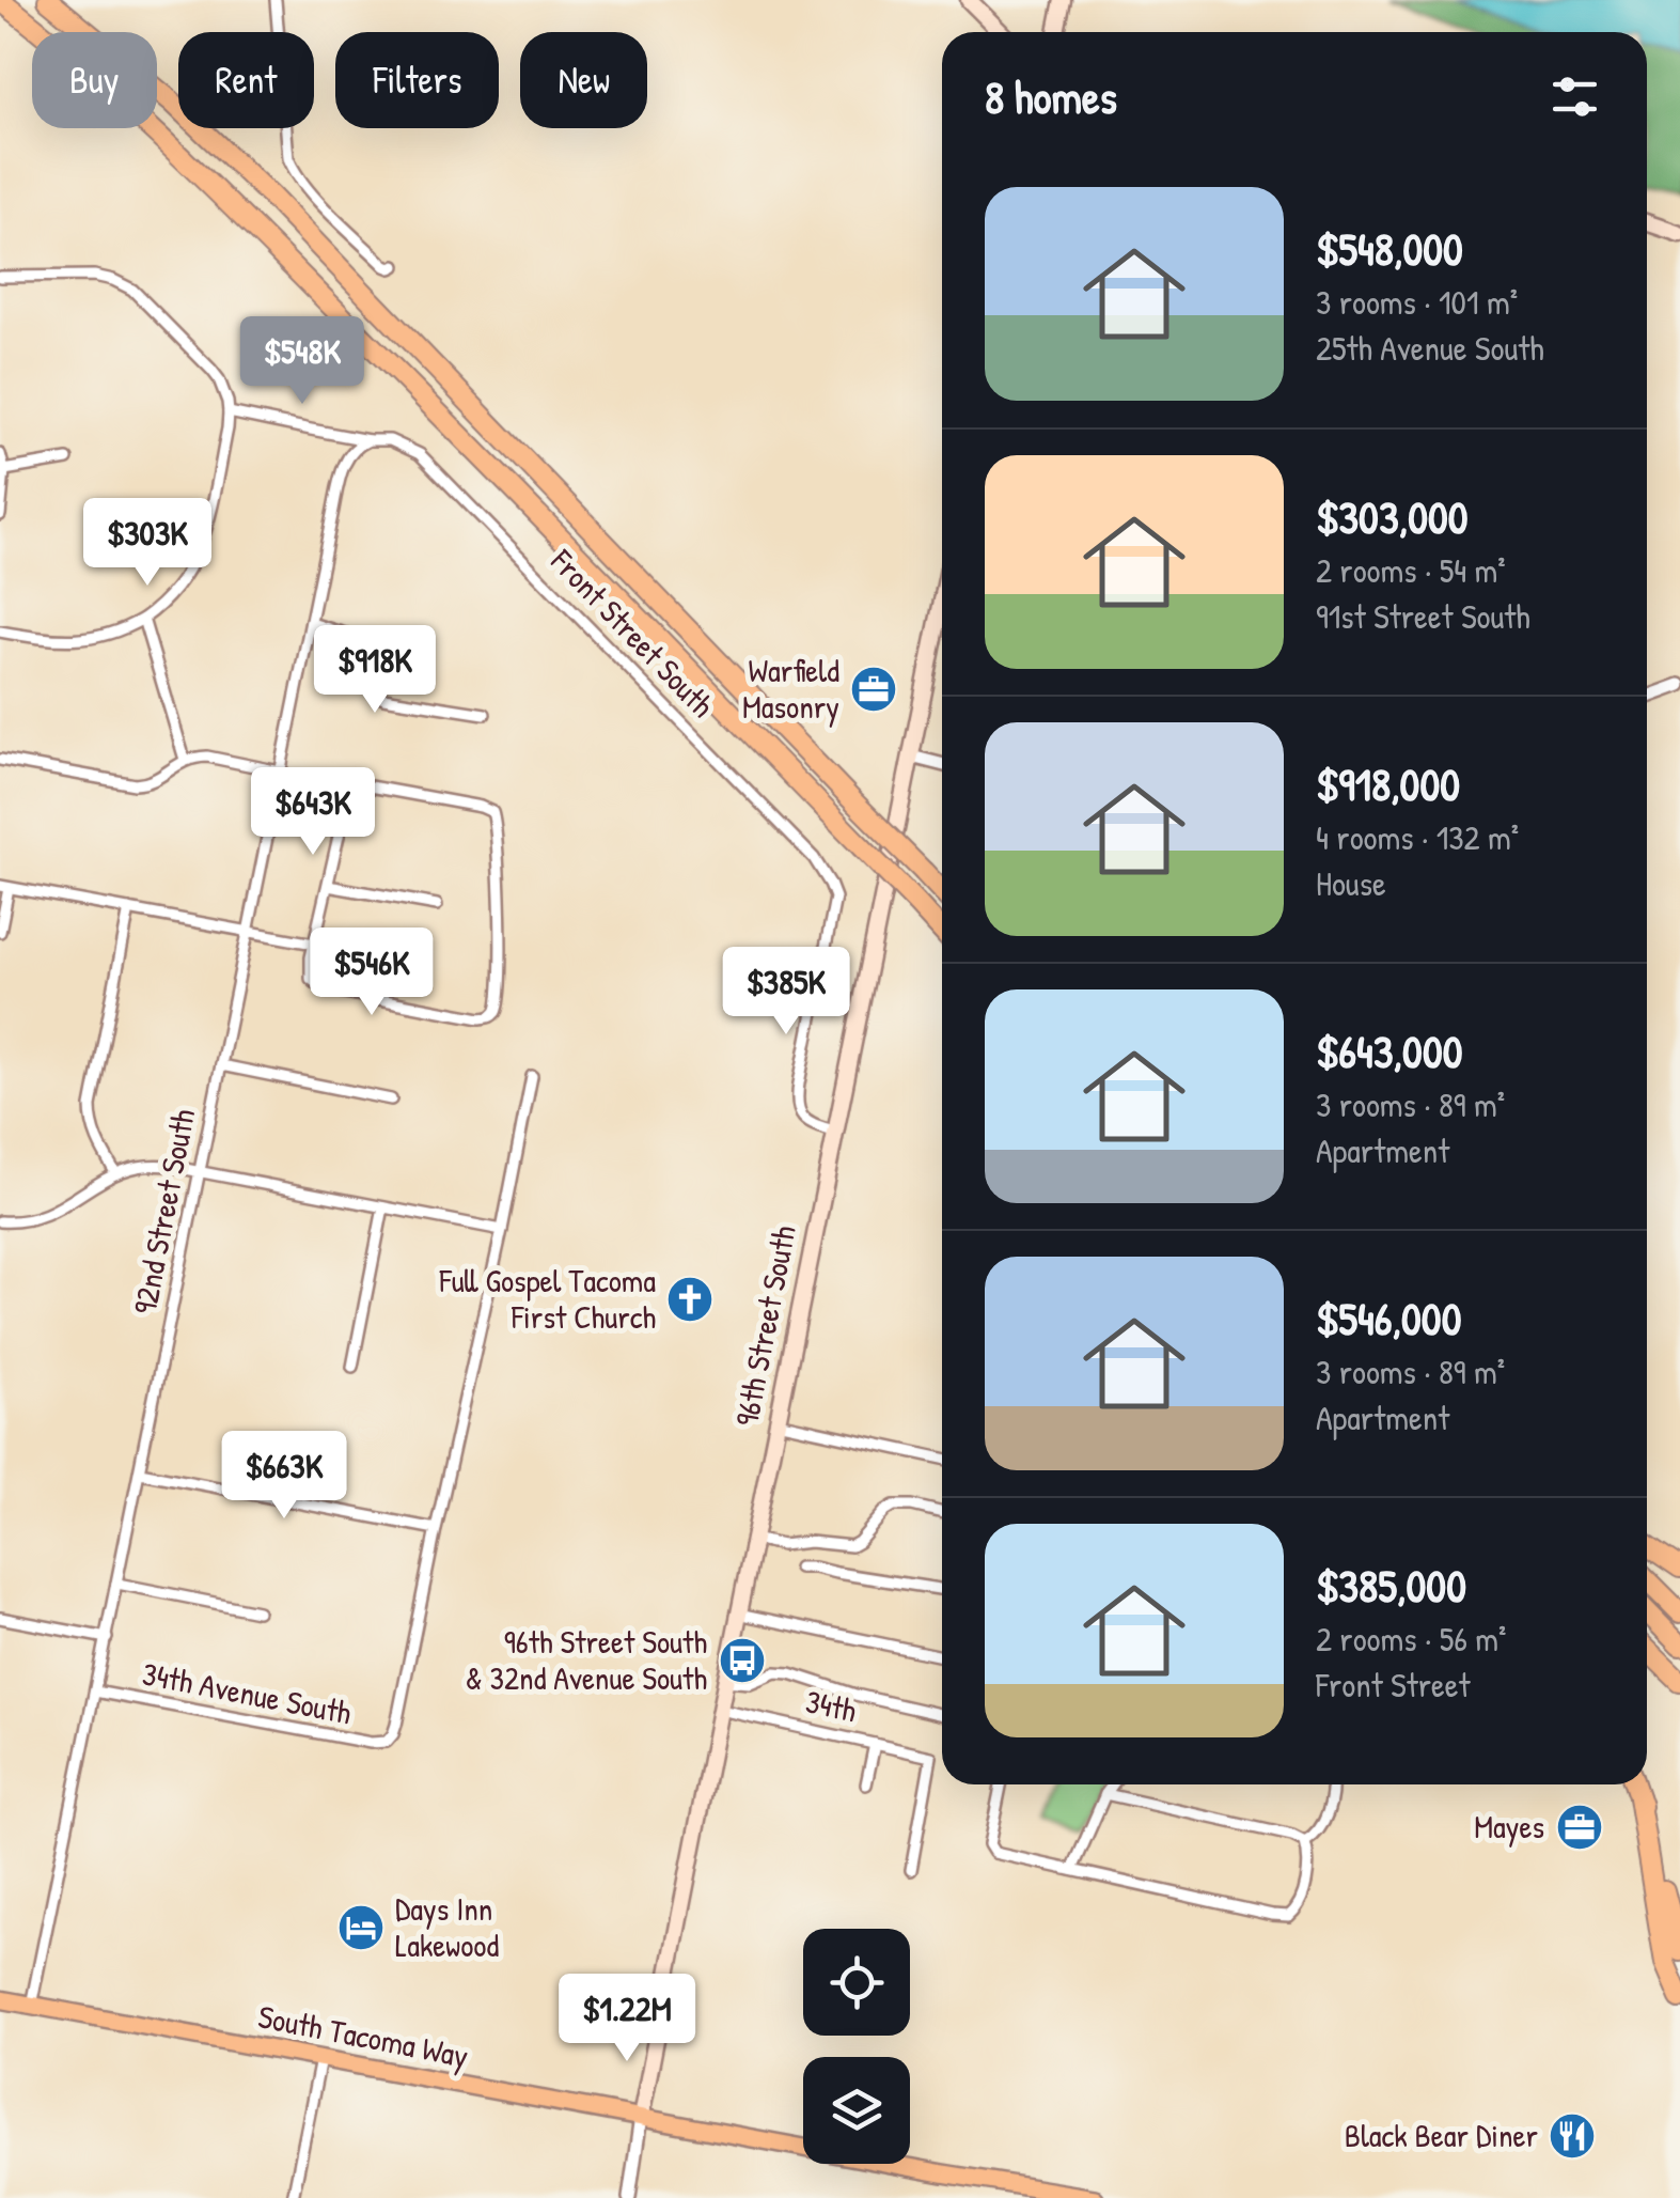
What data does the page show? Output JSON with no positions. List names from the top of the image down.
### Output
{
  "streets": {
    "main road": ["96th Street South", "South Tacoma Way"],
    "street": [
      "Front Street South",
      "92nd Street South",
      "34th Avenue South",
      "34th"
    ]
  },
  "crossings": [
    ["Front Street South", "92nd Street South"],
    ["Front Street South", "96th Street South"],
    ["92nd Street South", "34th Avenue South"],
    ["92nd Street South", "South Tacoma Way"],
    ["96th Street South", "34th"],
    ["96th Street South", "South Tacoma Way"]
  ],
  "places": {
    "office": ["Warfield Masonry", "Mayes"],
    "church": ["Full Gospel Tacoma First Church"],
    "bus stop": ["96th Street South & 32nd Avenue South"],
    "hotel": ["Days Inn Lakewood"],
    "restaurant": ["Black Bear Diner"]
  },
  "page": {
    "chip": [
      "Buy",
      "Rent",
      "Filters",
      "New"
    ],
    "heading": "8 homes",
    "list": [
      {
        "name": "$548,000",
        "note": "3 rooms · 101 m² · 25th Avenue South"
      },
      {
        "name": "$303,000",
        "note": "2 rooms · 54 m² · 91st Street South"
      },
      {
        "name": "$918,000",
        "note": "4 rooms · 132 m² · House"
      },
      {
        "name": "$643,000",
        "note": "3 rooms · 89 m² · Apartment"
      },
      {
        "name": "$546,000",
        "note": "3 rooms · 89 m² · Apartment"
      },
      {
        "name": "$385,000",
        "note": "2 rooms · 56 m² · Front Street"
      }
    ],
    "price": [
      "$548K",
      "$303K",
      "$918K",
      "$643K",
      "$546K",
      "$385K",
      "$663K",
      "$1.22M"
    ]
  }
}
